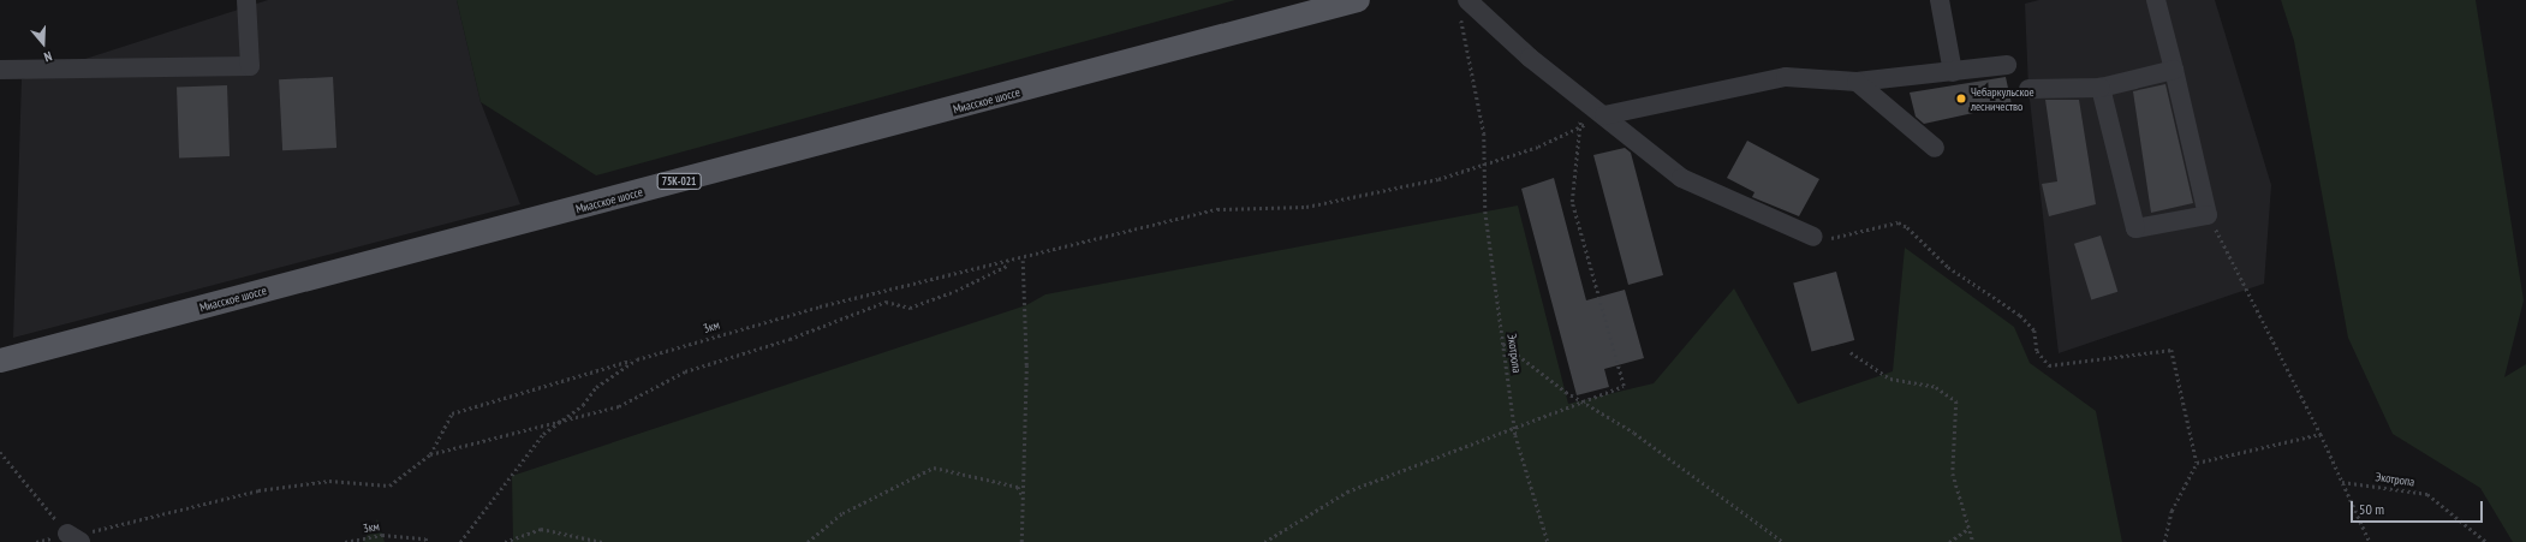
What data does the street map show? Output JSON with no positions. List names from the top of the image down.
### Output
{
  "streets": {
    "main road": ["Миасское шоссе", "75К-021"],
    "path": ["3км", "Экотропа"]
  },
  "places": ["Чебаркульское лесничество"],
  "scale_bar": "50 m",
  "north": "bottom"
}
